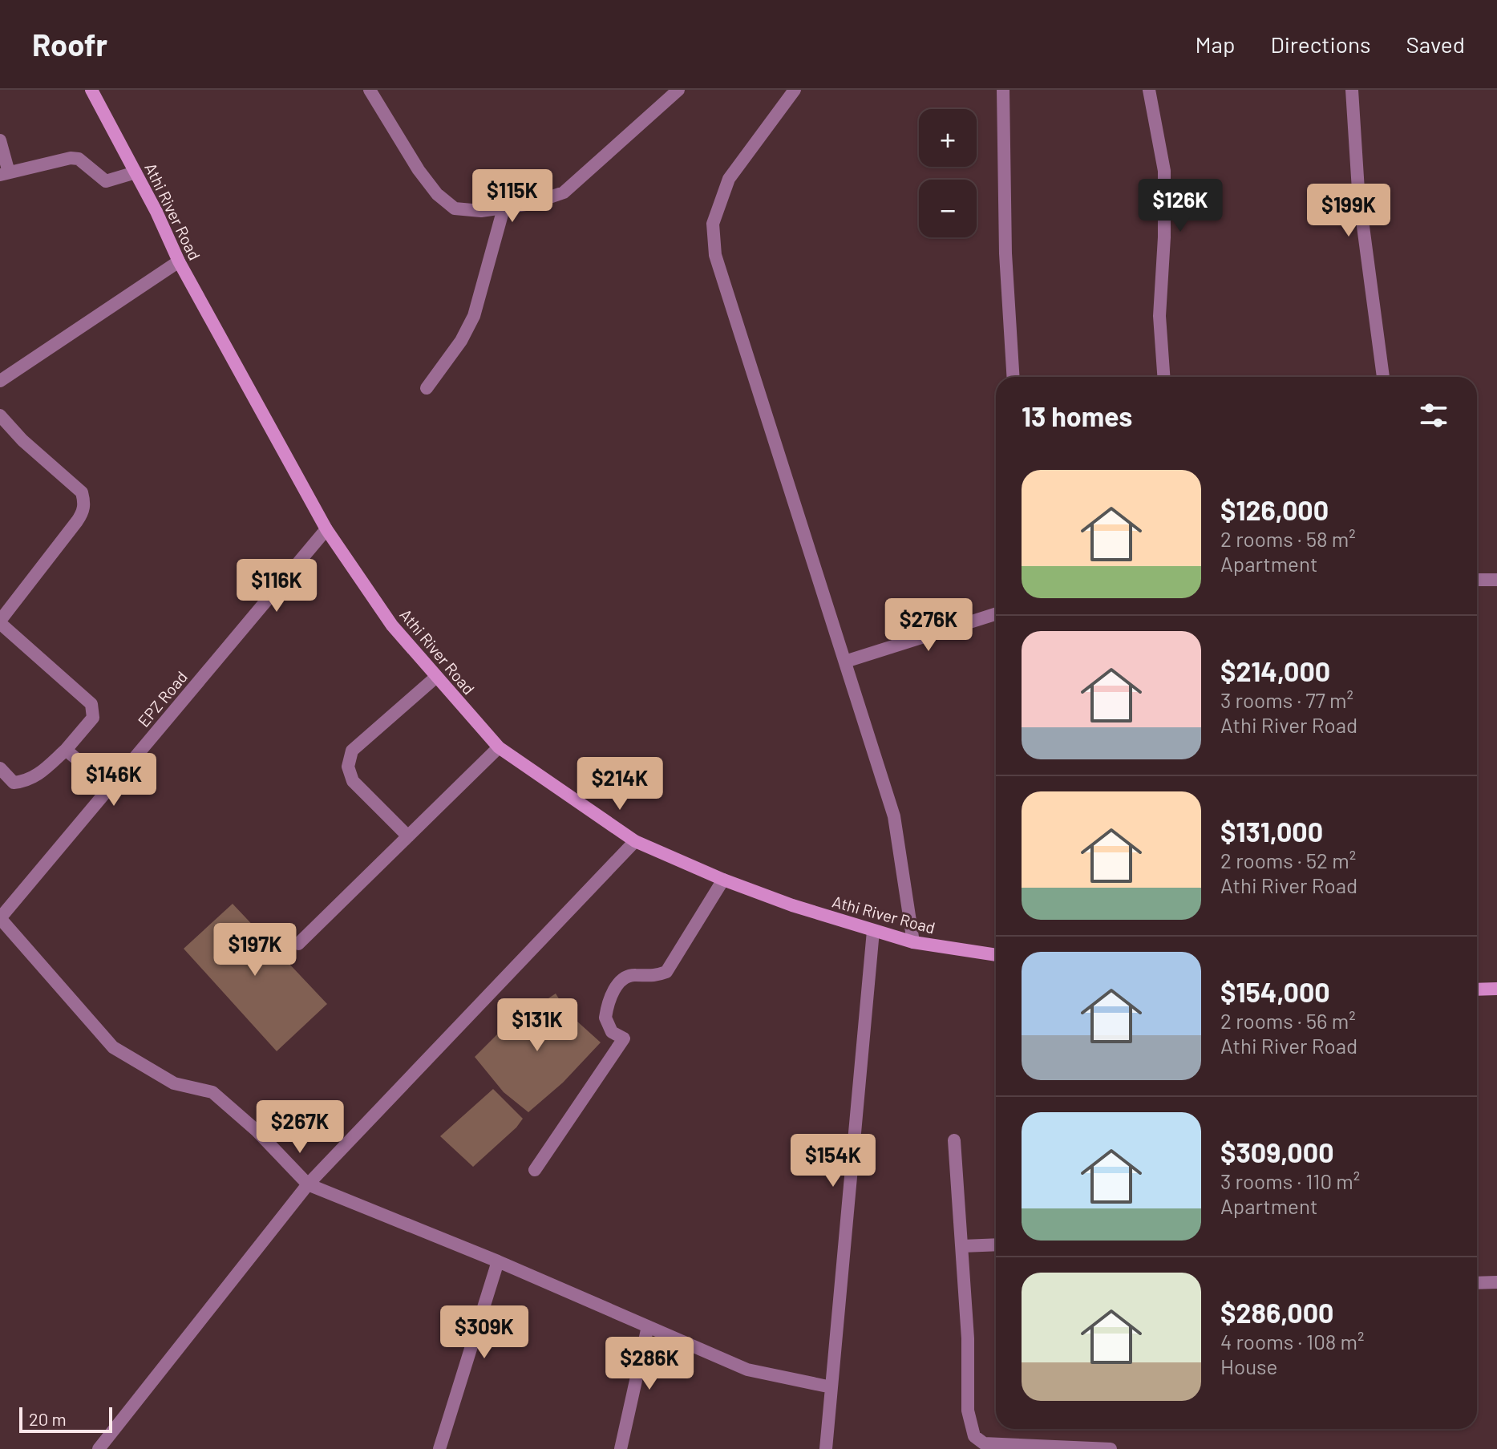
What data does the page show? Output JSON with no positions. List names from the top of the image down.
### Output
{
  "streets": {
    "main road": ["Athi River Road"],
    "street": ["EPZ Road"]
  },
  "crossings": [
    ["Athi River Road", "EPZ Road"]
  ],
  "scale_bar": "20 m",
  "page": {
    "header": "Roofr",
    "nav": ["Map", "Directions", "Saved"],
    "map_buttons": ["+", "−"],
    "price": [
      "$115K",
      "$126K",
      "$199K",
      "$116K",
      "$276K",
      "$146K",
      "$214K",
      "$197K",
      "$131K",
      "$267K",
      "$154K",
      "$309K",
      "$286K"
    ],
    "heading": "13 homes",
    "list": [
      {
        "name": "$126,000",
        "note": "2 rooms · 58 m² · Apartment"
      },
      {
        "name": "$214,000",
        "note": "3 rooms · 77 m² · Athi River Road"
      },
      {
        "name": "$131,000",
        "note": "2 rooms · 52 m² · Athi River Road"
      },
      {
        "name": "$154,000",
        "note": "2 rooms · 56 m² · Athi River Road"
      },
      {
        "name": "$309,000",
        "note": "3 rooms · 110 m² · Apartment"
      },
      {
        "name": "$286,000",
        "note": "4 rooms · 108 m² · House"
      }
    ],
    "scale": "20 m"
  }
}
